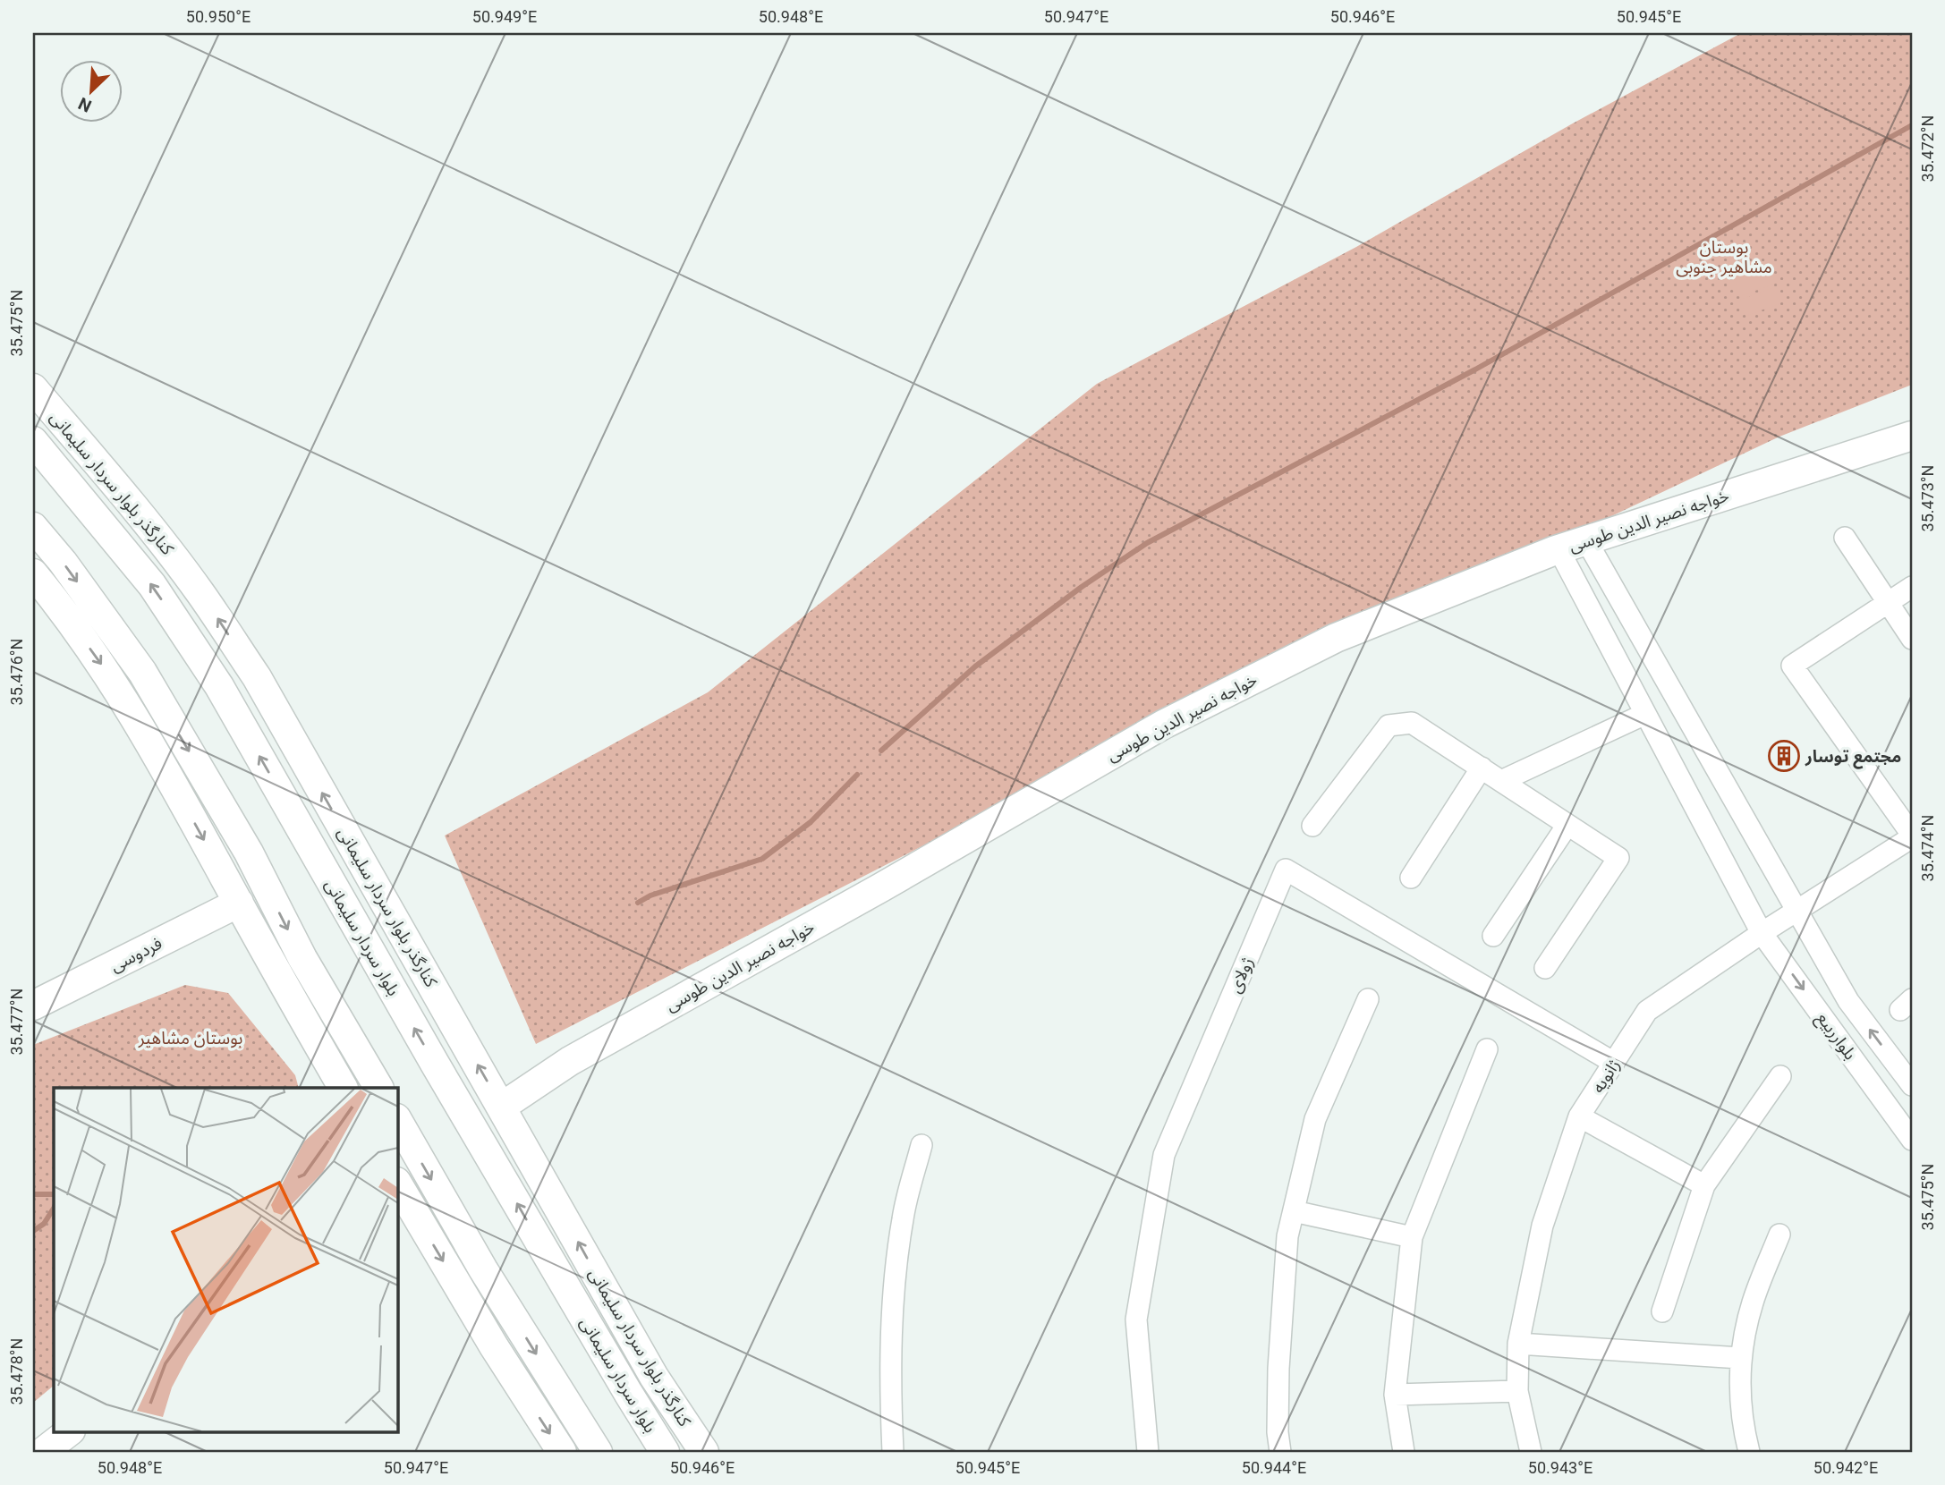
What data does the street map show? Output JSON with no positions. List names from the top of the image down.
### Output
{
  "streets": {
    "street": [
      "کنارگذر بلوار سردار سلیمانی",
      "خواجه نصیر الدین طوسی",
      "بلوار سردار سلیمانی",
      "فردوسی",
      "ژولای",
      "بلوارربیع",
      "ژانویه"
    ]
  },
  "crossings": [
    ["کنارگذر بلوار سردار سلیمانی", "خواجه نصیر الدین طوسی"],
    ["خواجه نصیر الدین طوسی", "بلوارربیع"],
    ["ژولای", "ژانویه"],
    ["بلوارربیع", "ژانویه"]
  ],
  "parks": ["بوستان مشاهیر جنوبی", "بوستان مشاهیر"],
  "places": {
    "building": ["مجتمع توسار"]
  },
  "north": "bottom left",
  "coordinates": [
    "50.950°E",
    "50.949°E",
    "50.948°E",
    "50.947°E",
    "50.946°E",
    "50.945°E",
    "35.472°N",
    "35.475°N",
    "35.473°N",
    "35.476°N",
    "35.474°N",
    "35.477°N",
    "35.478°N",
    "50.944°E",
    "50.943°E",
    "50.942°E"
  ]
}
